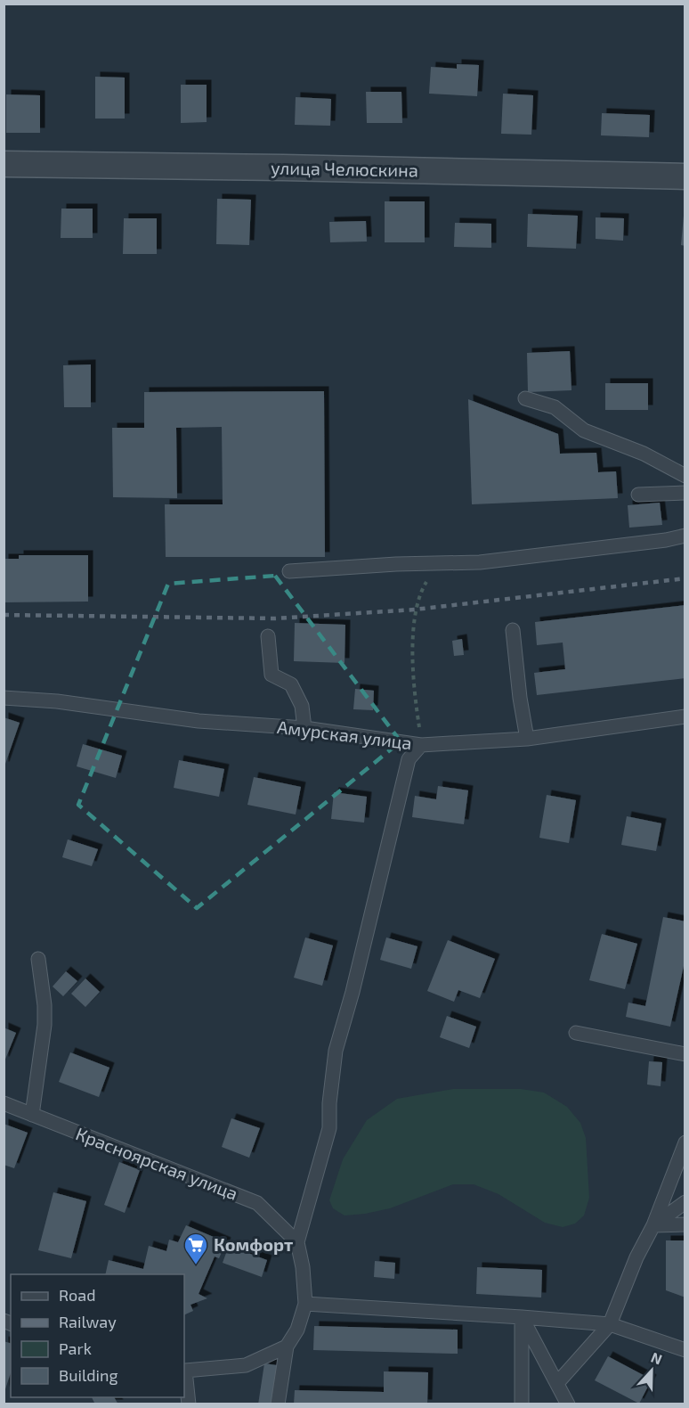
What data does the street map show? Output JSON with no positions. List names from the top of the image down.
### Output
{
  "streets": {
    "street": ["улица Челюскина"],
    "lane": ["Амурская улица", "Красноярская улица"]
  },
  "places": {
    "supermarket": ["Комфорт"]
  },
  "legend": [
    "Road",
    "Railway",
    "Park",
    "Building"
  ],
  "north": "top"
}
